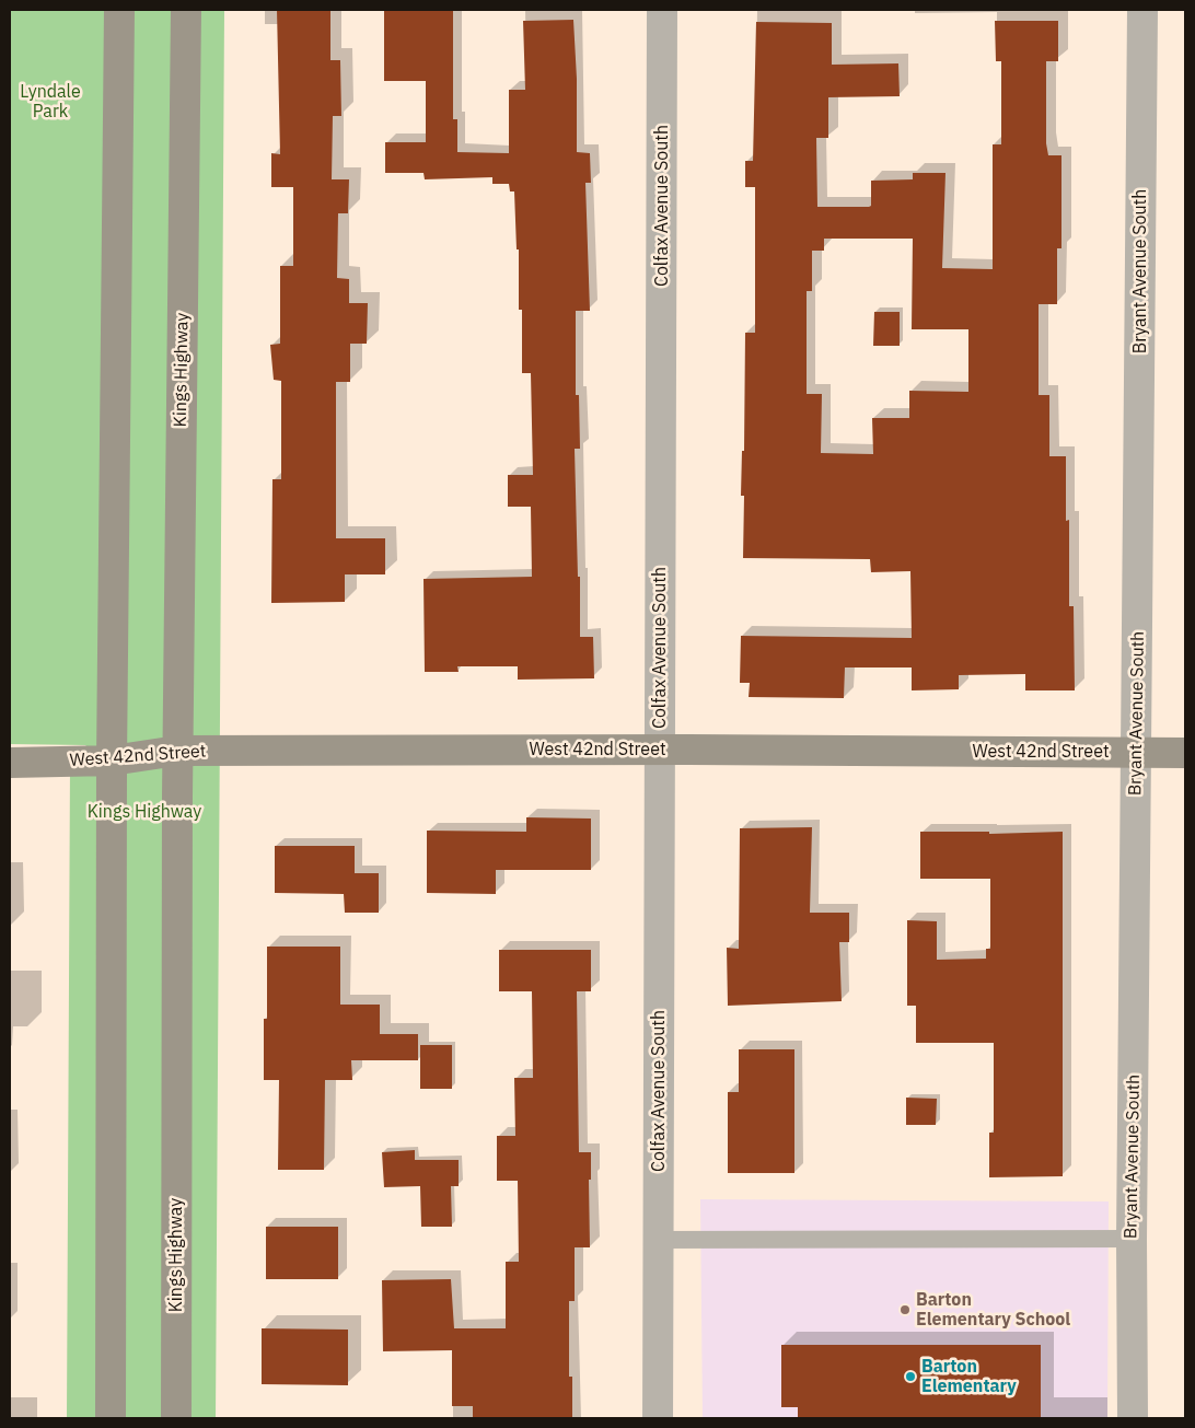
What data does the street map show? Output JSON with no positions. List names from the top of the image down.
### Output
{
  "streets": {
    "street": [
      "Colfax Avenue South",
      "Bryant Avenue South",
      "Kings Highway",
      "West 42nd Street"
    ]
  },
  "crossings": [
    ["Colfax Avenue South", "West 42nd Street"],
    ["Bryant Avenue South", "West 42nd Street"],
    ["Kings Highway", "West 42nd Street"]
  ],
  "parks": ["Lyndale Park", "Kings Highway"],
  "places": ["Barton Elementary School", "Barton Elementary"]
}
